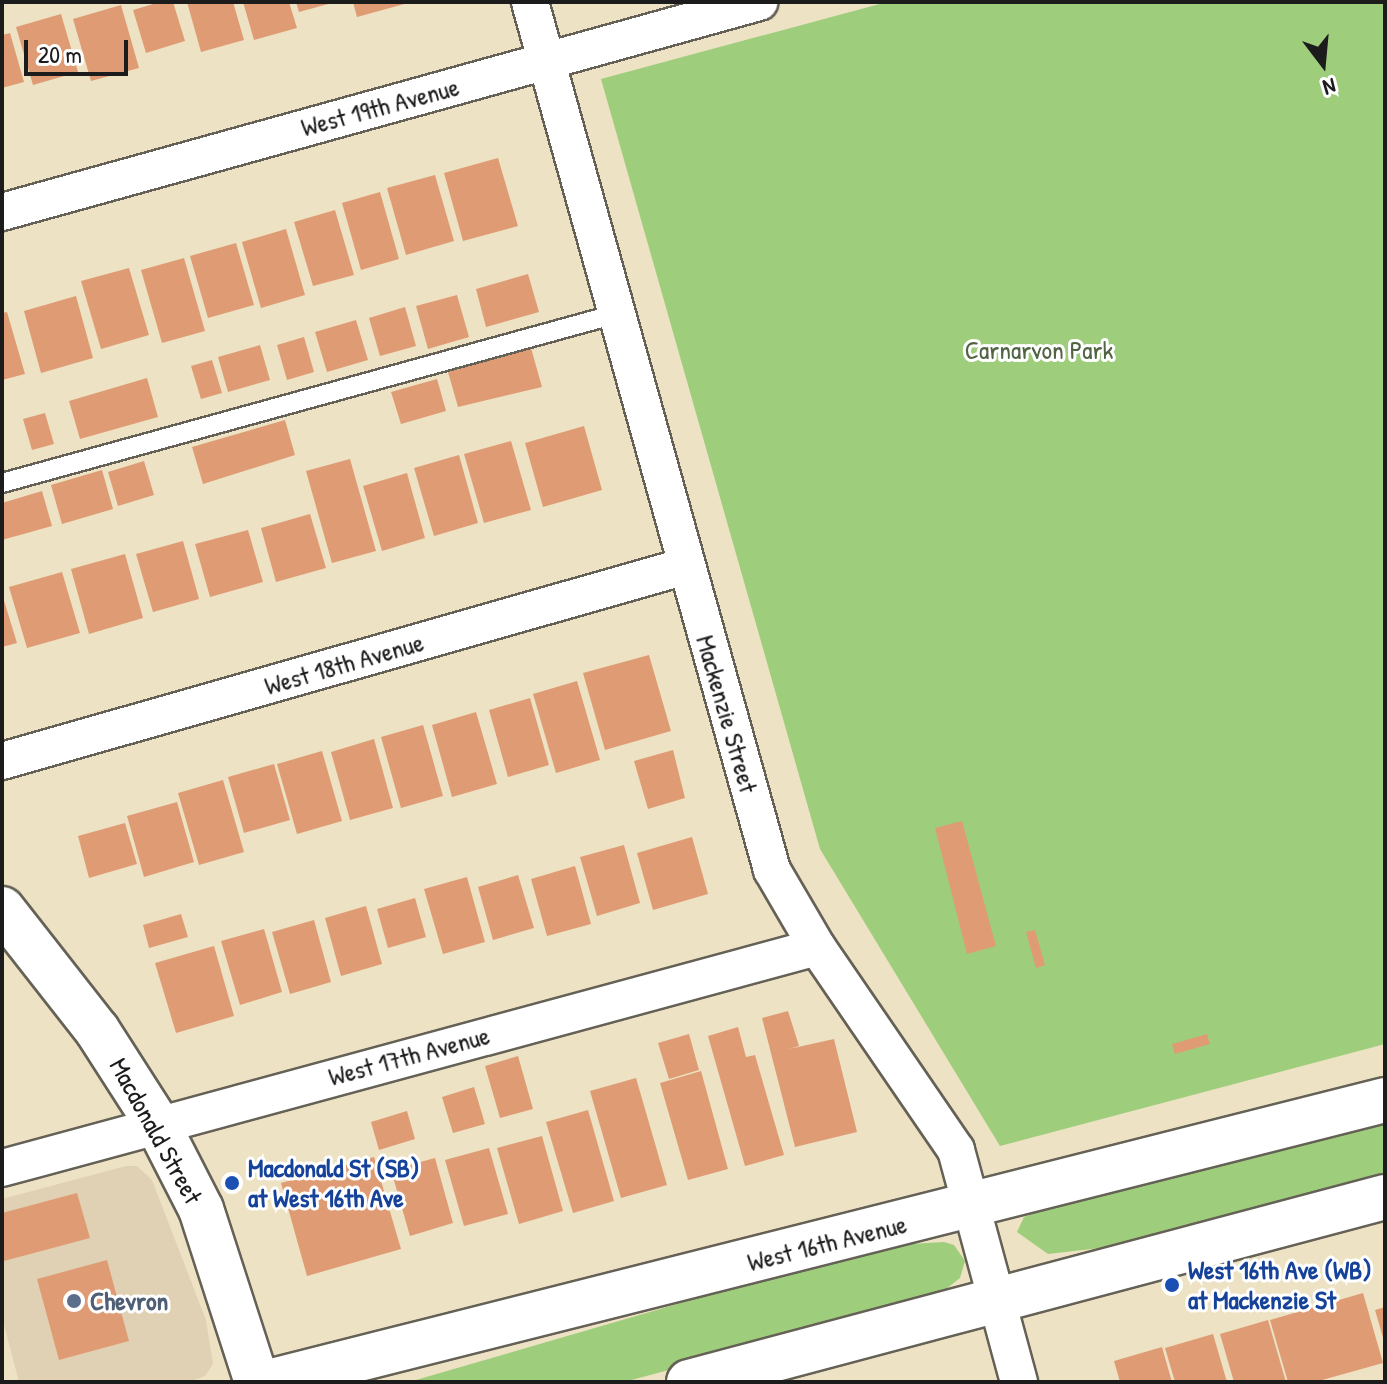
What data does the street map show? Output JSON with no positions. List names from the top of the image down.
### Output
{
  "streets": {
    "main road": ["Macdonald Street", "West 16th Avenue"],
    "street": [
      "West 19th Avenue",
      "West 18th Avenue",
      "Mackenzie Street",
      "West 17th Avenue"
    ]
  },
  "crossings": [
    ["West 19th Avenue", "Mackenzie Street"],
    ["West 18th Avenue", "Mackenzie Street"],
    ["Mackenzie Street", "West 17th Avenue"],
    ["Mackenzie Street", "West 16th Avenue"],
    ["West 17th Avenue", "Macdonald Street"]
  ],
  "parks": ["Carnarvon Park"],
  "places": ["Macdonald St (SB) at West 16th Ave", "West 16th Ave (WB) at Mackenzie St", "Chevron"],
  "scale_bar": "20 m",
  "north": "bottom"
}
